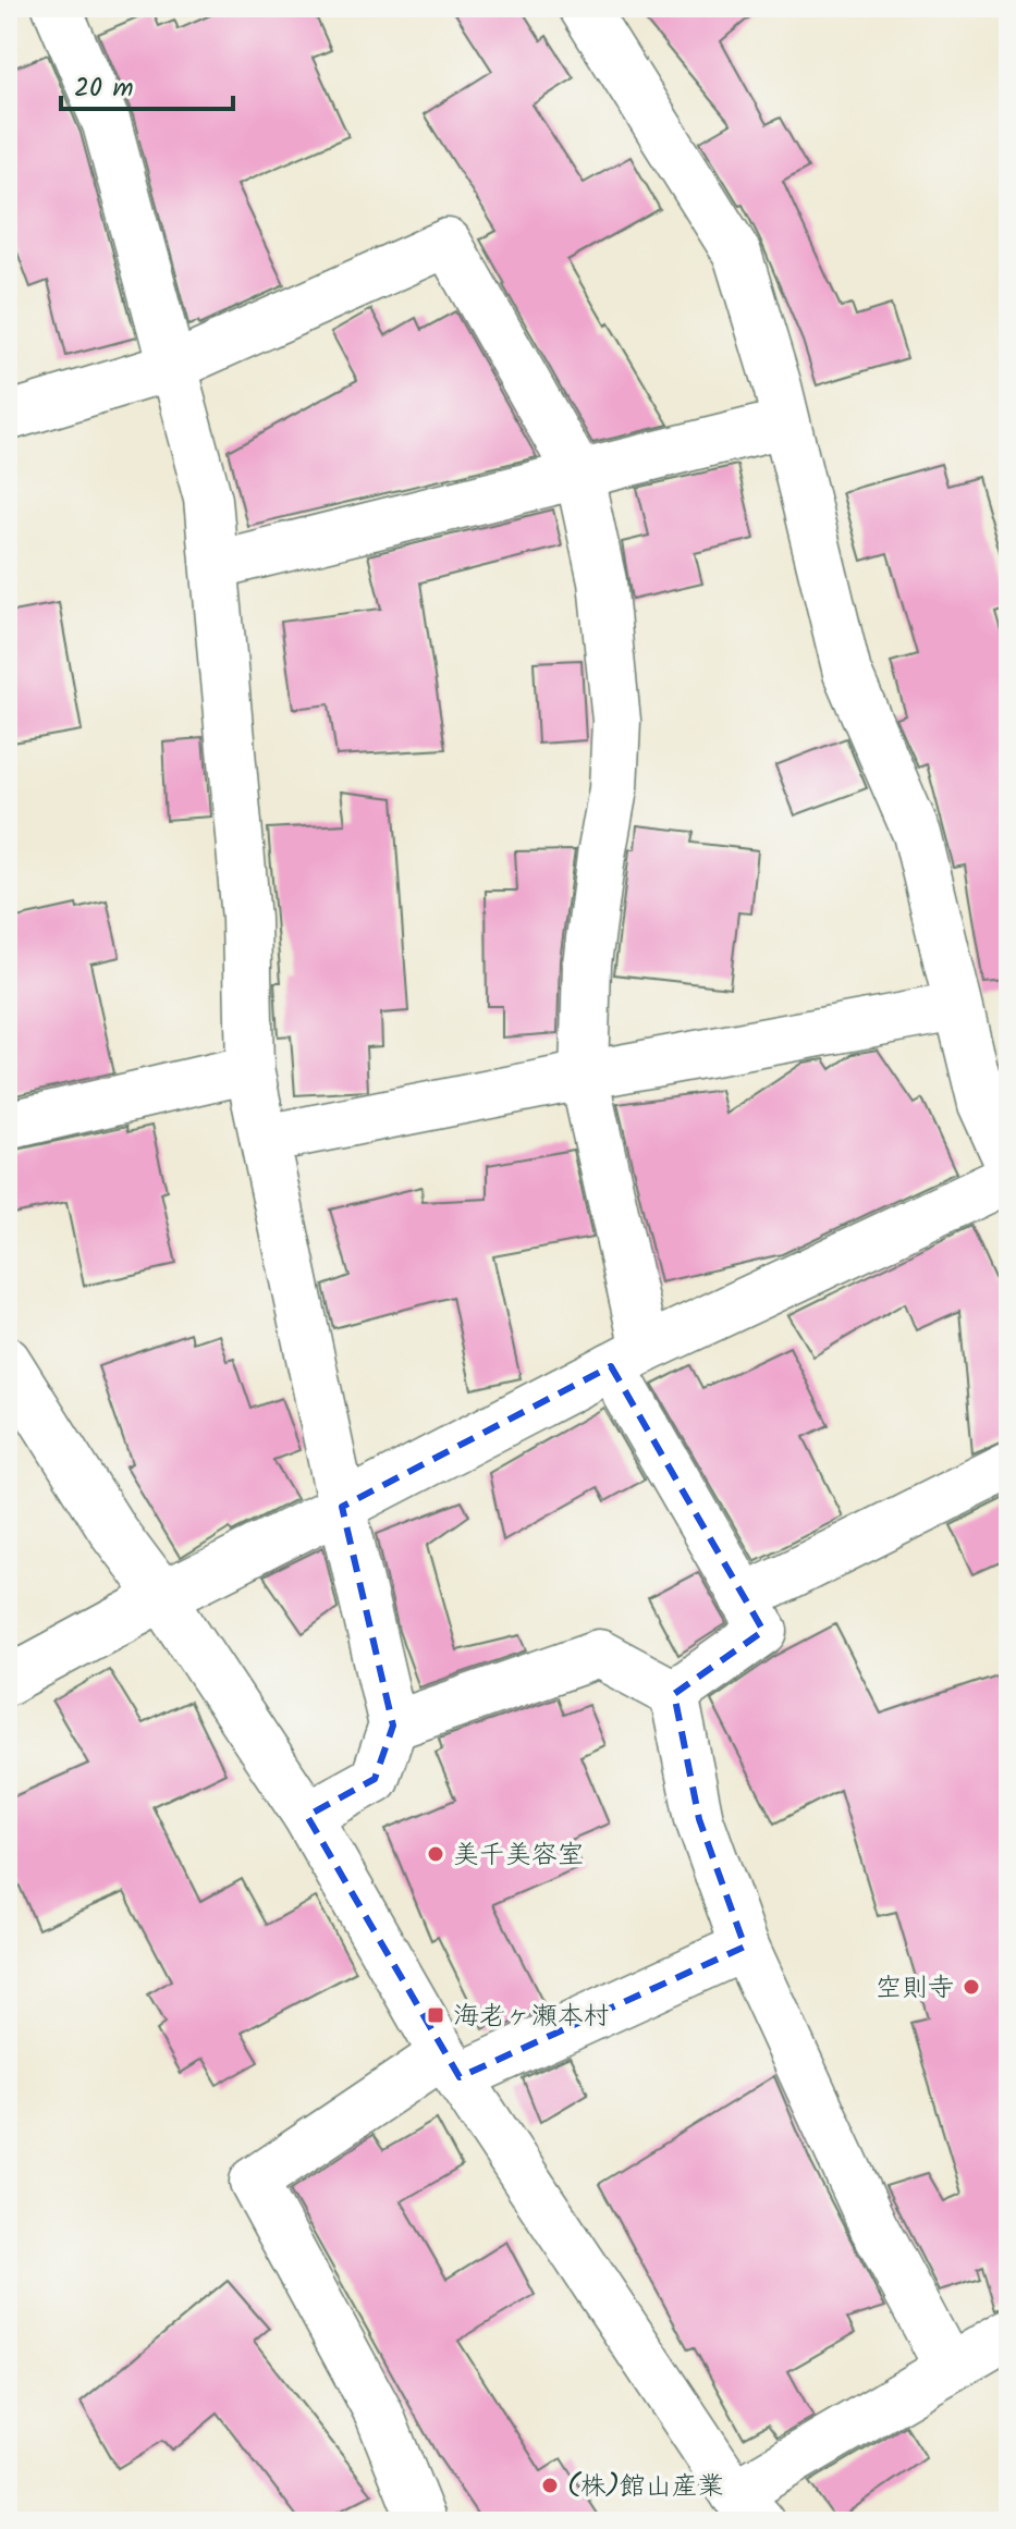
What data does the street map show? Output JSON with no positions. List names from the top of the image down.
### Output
{
  "places": {
    "other": ["美千美容室", "空則寺", "(株)館山産業"],
    "transit": ["海老ヶ瀬本村"]
  },
  "scale_bar": "20 m"
}
